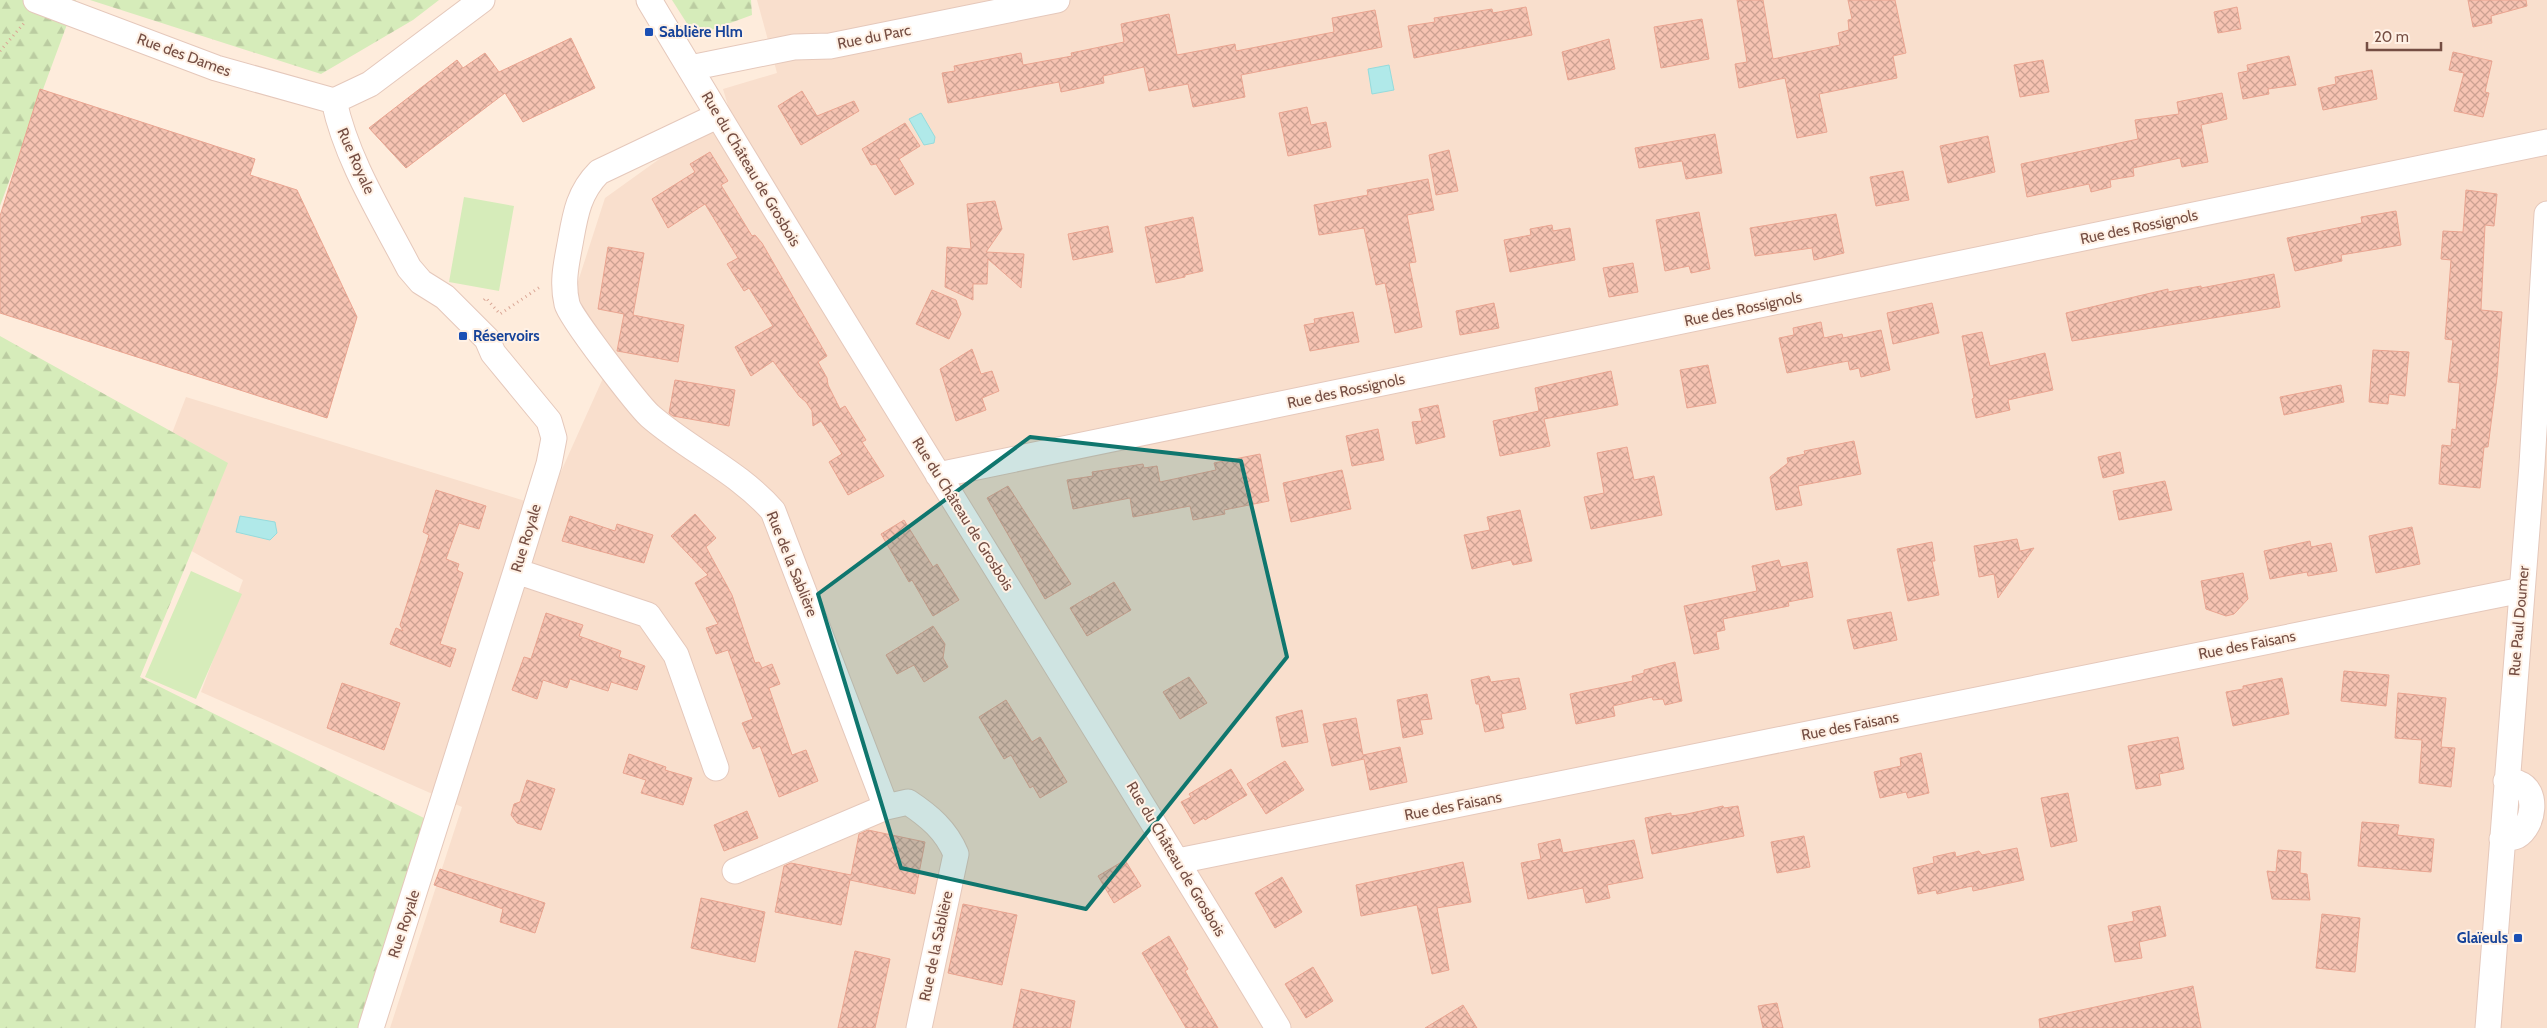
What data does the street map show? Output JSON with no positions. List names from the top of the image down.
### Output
{
  "streets": {
    "street": [
      "Rue du Parc",
      "Rue des Dames",
      "Rue Royale",
      "Rue du Château de Grosbois",
      "Rue des Rossignols",
      "Rue de la Sablière",
      "Rue Paul Doumer",
      "Rue des Faisans"
    ]
  },
  "crossings": [
    ["Rue du Parc", "Rue du Château de Grosbois"],
    ["Rue des Dames", "Rue Royale"],
    ["Rue du Château de Grosbois", "Rue des Rossignols"],
    ["Rue du Château de Grosbois", "Rue de la Sablière"],
    ["Rue du Château de Grosbois", "Rue des Faisans"],
    ["Rue Paul Doumer", "Rue des Faisans"]
  ],
  "places": {
    "transit": ["Sablière Hlm", "Réservoirs", "Glaïeuls"]
  },
  "scale_bar": "20 m"
}
